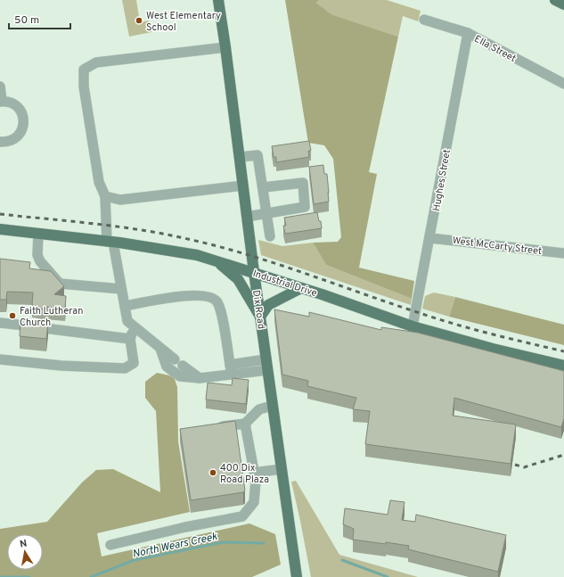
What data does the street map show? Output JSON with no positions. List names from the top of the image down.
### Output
{
  "streets": {
    "main road": ["Industrial Drive", "Dix Road"],
    "street": ["Ella Street", "Hughes Street", "West McCarty Street"]
  },
  "crossings": [
    ["Ella Street", "Hughes Street"],
    ["Hughes Street", "West McCarty Street"],
    ["Hughes Street", "Industrial Drive"],
    ["Industrial Drive", "Dix Road"]
  ],
  "water": ["North Wears Creek"],
  "places": ["West Elementary School", "Faith Lutheran Church", "400 Dix Road Plaza"],
  "scale_bar": "50 m",
  "north": "top"
}
